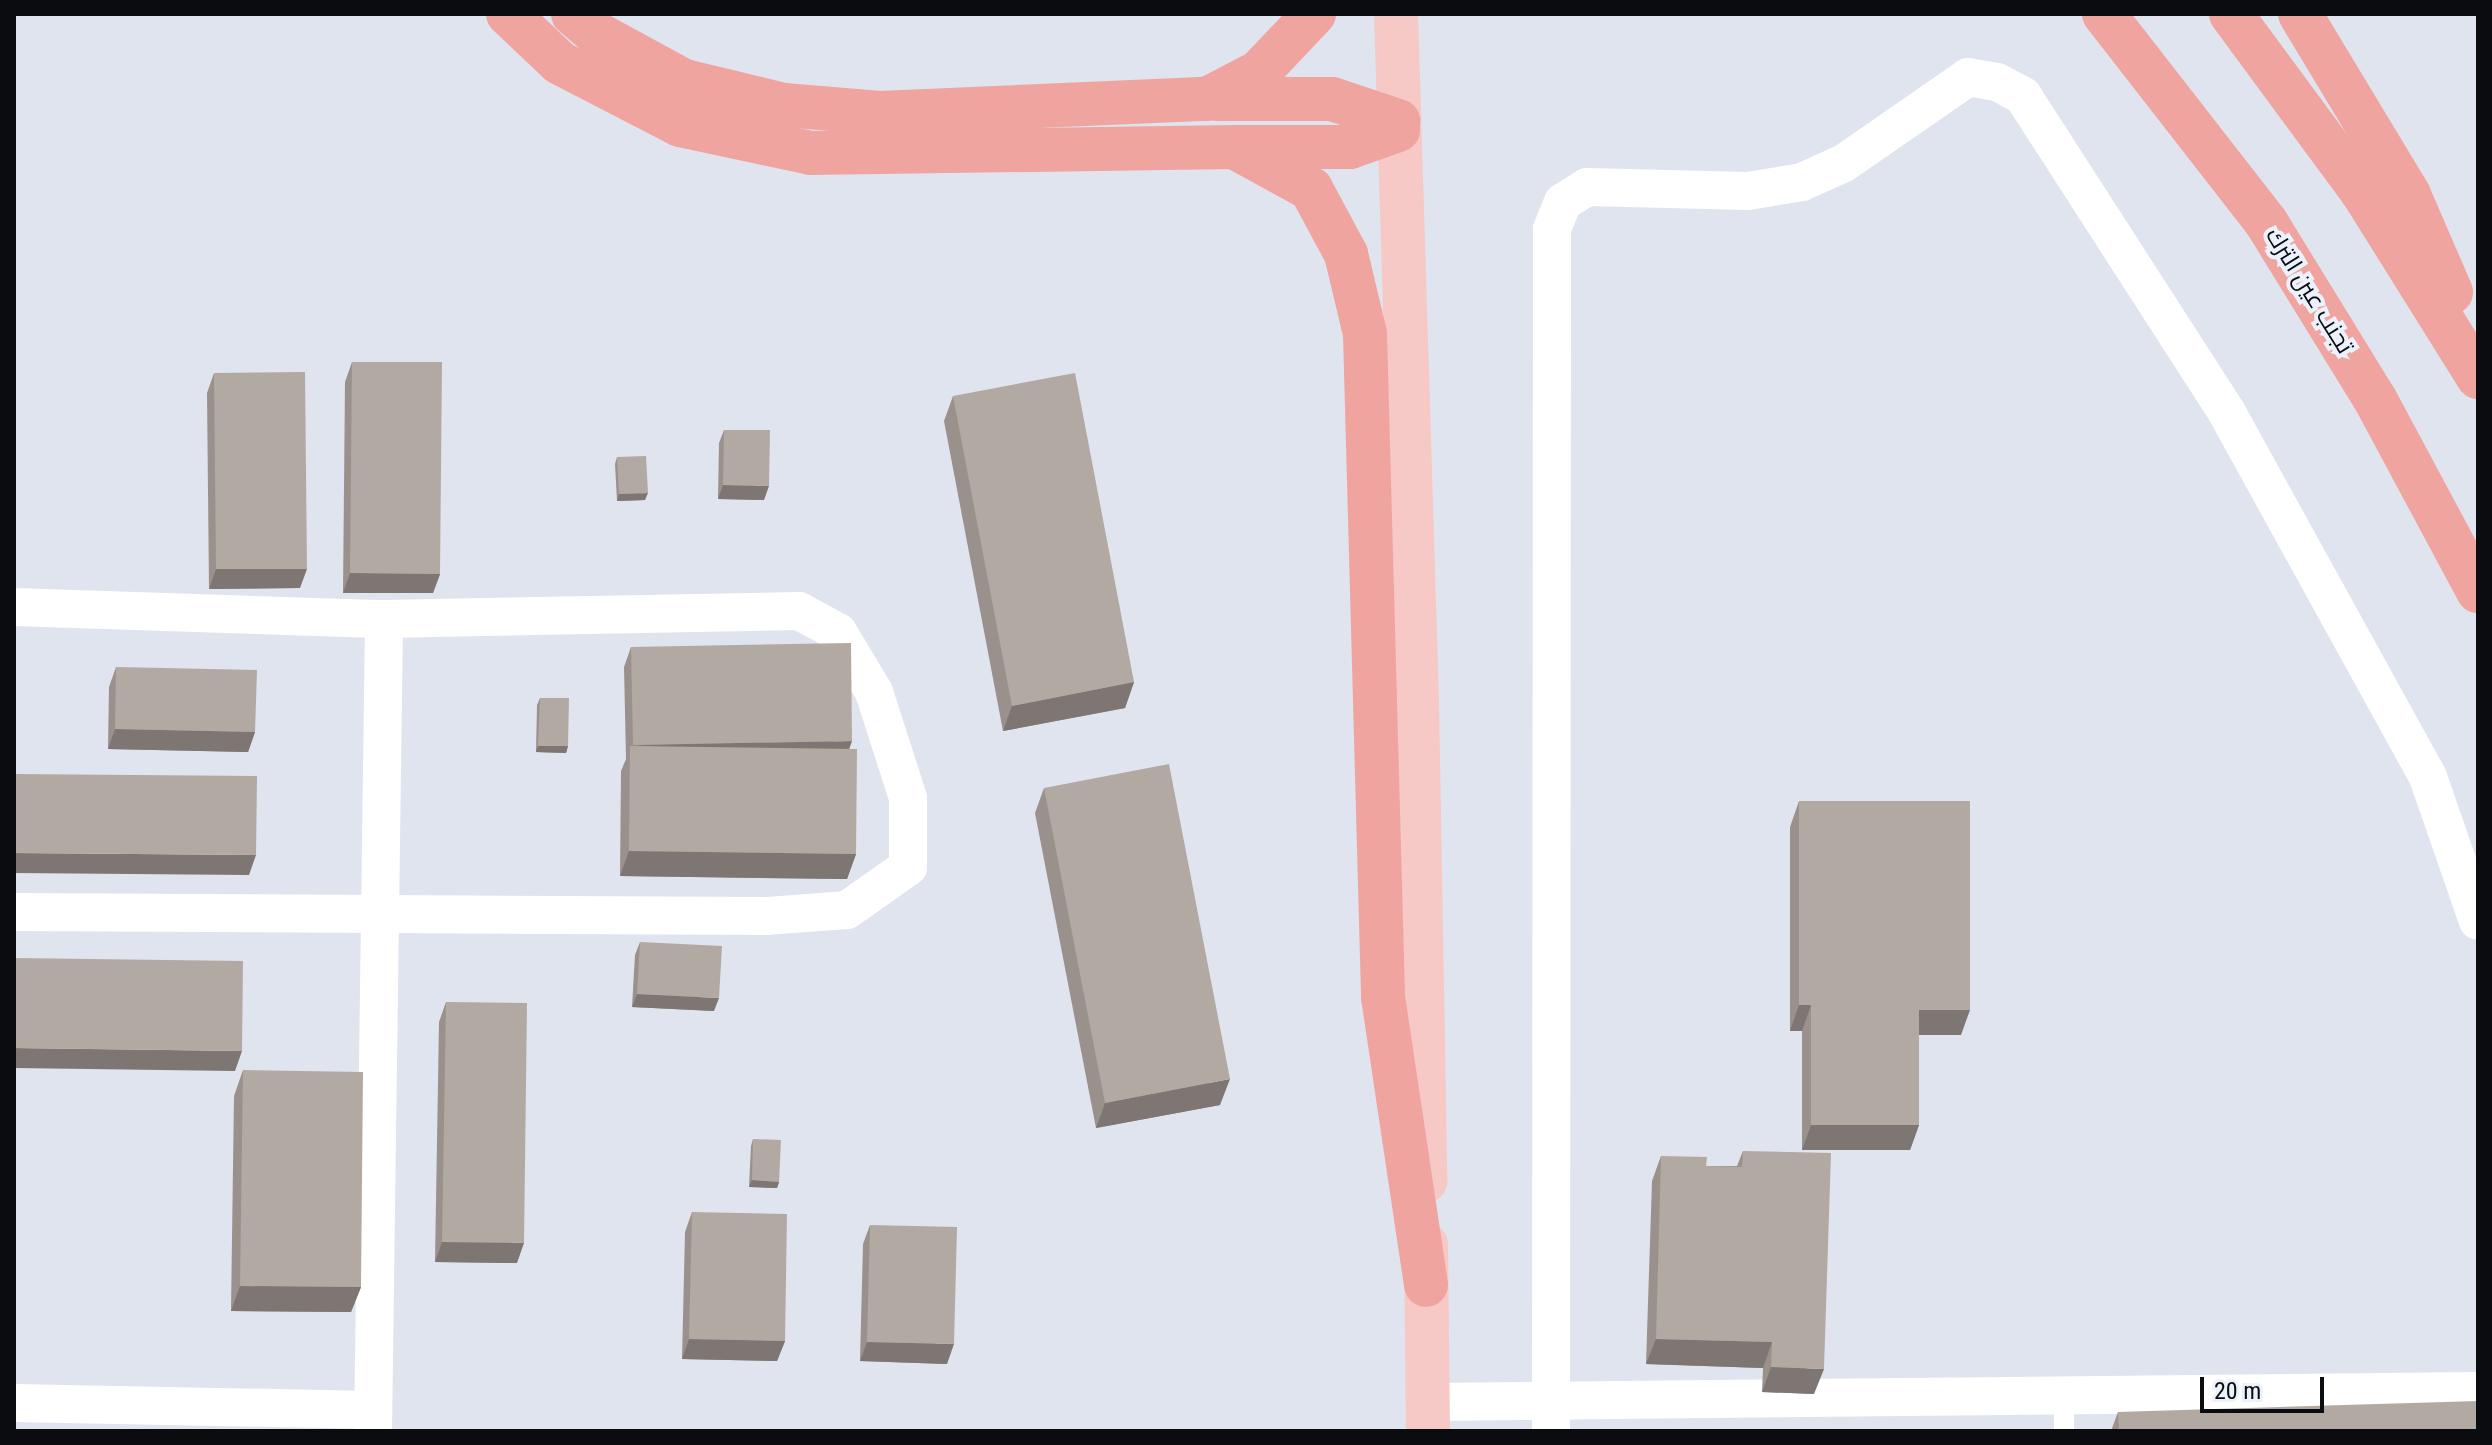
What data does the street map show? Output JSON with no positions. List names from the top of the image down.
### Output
{
  "streets": {
    "highway": ["تجنب عين الترك"]
  },
  "scale_bar": "20 m"
}
